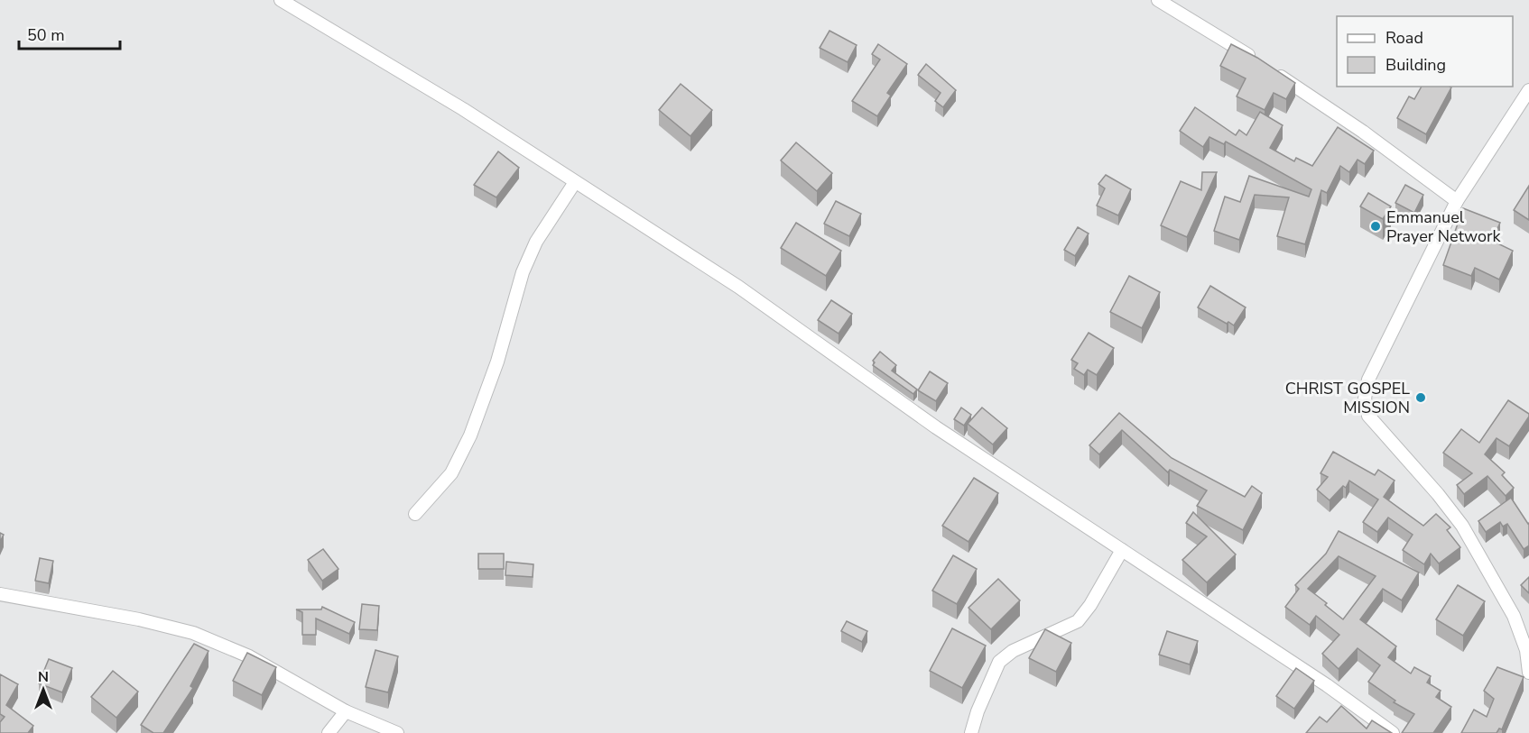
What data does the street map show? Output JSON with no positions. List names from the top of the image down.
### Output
{
  "places": ["Emmanuel Prayer Network", "CHRIST GOSPEL MISSION"],
  "legend": ["Road", "Building"],
  "scale_bar": "50 m",
  "north": "top"
}
